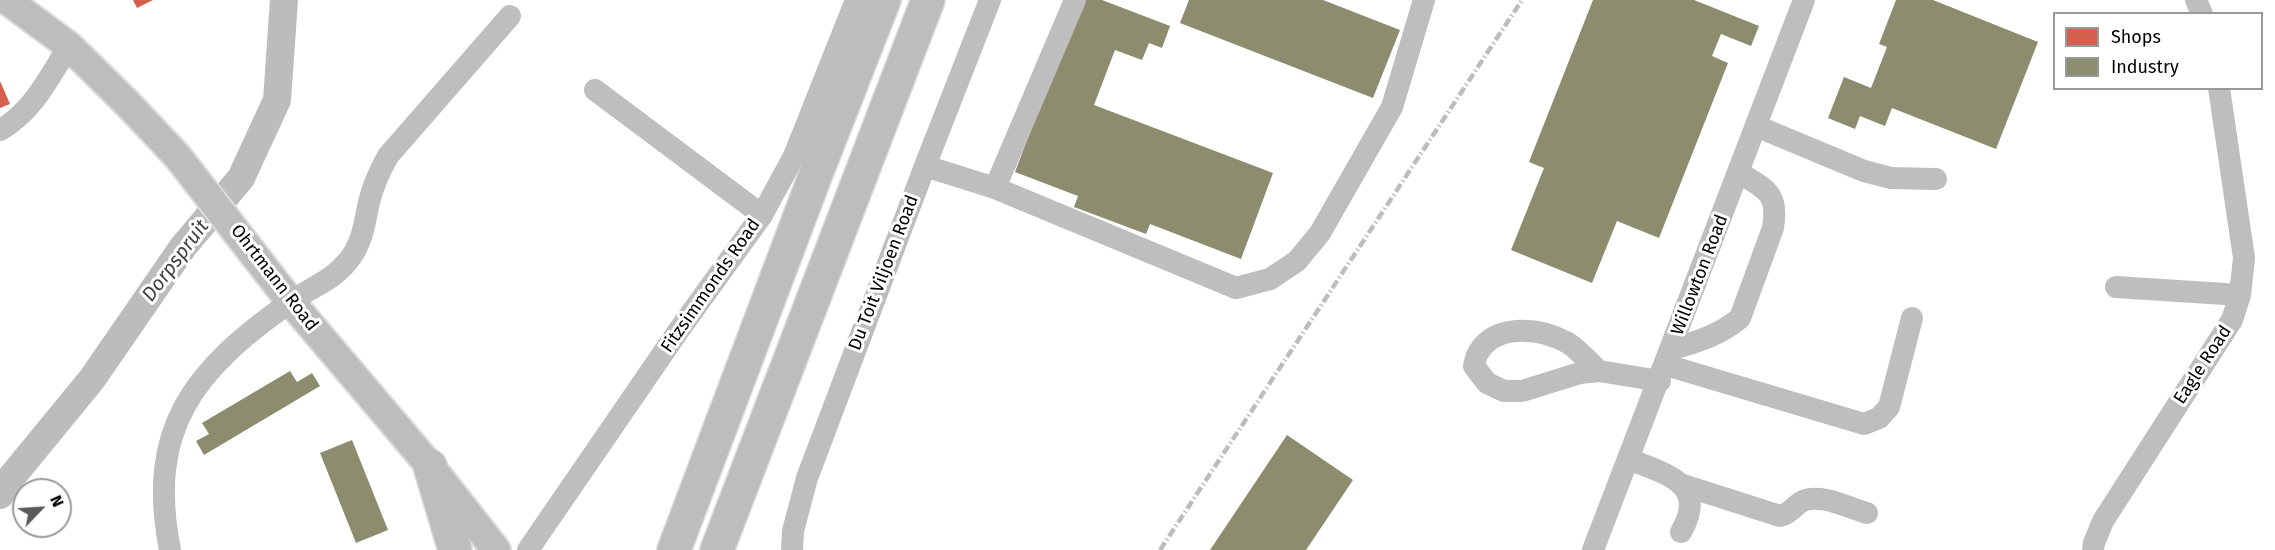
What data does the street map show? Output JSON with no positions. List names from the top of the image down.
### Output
{
  "streets": {
    "main road": ["Ohrtmann Road"],
    "street": [
      "Du Toit Viljoen Road",
      "Willowton Road",
      "Fitzsimmonds Road",
      "Eagle Road"
    ]
  },
  "water": ["Dorpspruit"],
  "legend": ["Shops", "Industry"],
  "north": "top right"
}
